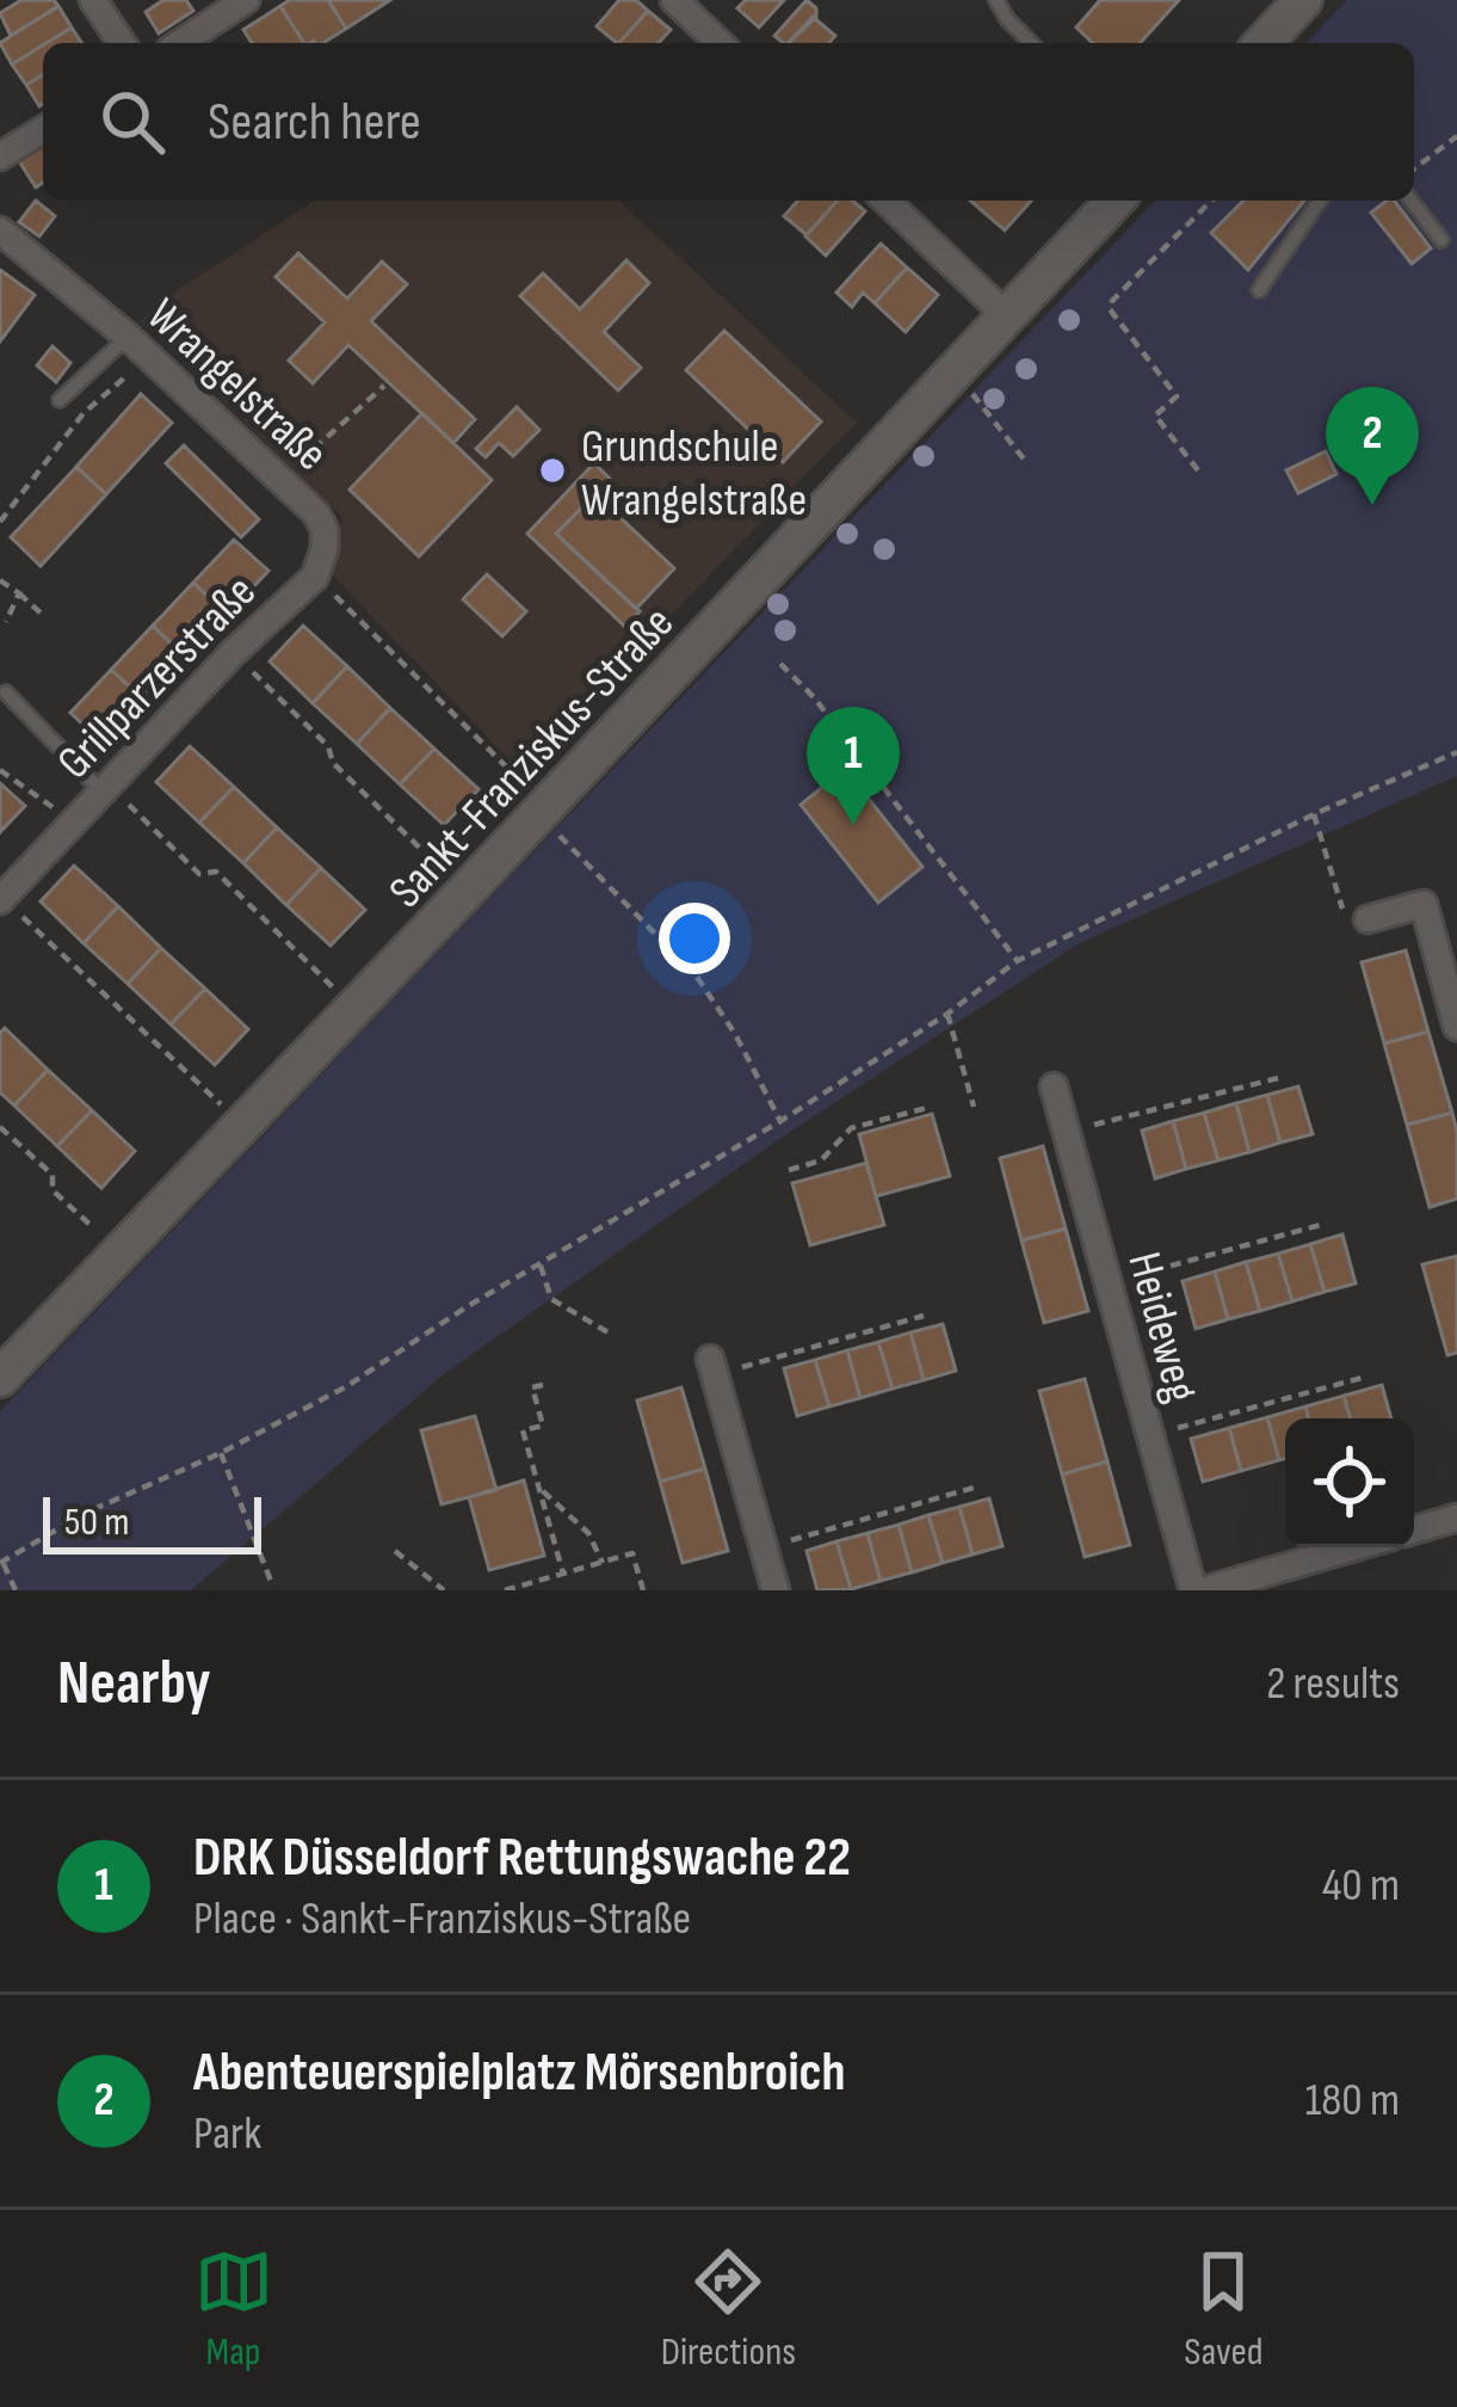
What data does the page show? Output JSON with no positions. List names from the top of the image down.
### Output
{
  "streets": {
    "main road": ["Sankt-Franziskus-Straße"],
    "street": ["Wrangelstraße", "Grillparzerstraße", "Heideweg"]
  },
  "crossings": [
    ["Wrangelstraße", "Grillparzerstraße"]
  ],
  "places": ["Grundschule Wrangelstraße"],
  "scale_bar": "50 m",
  "page": {
    "search": "Search here",
    "pins": ["2", "1"],
    "scale": "50 m",
    "heading": ["Nearby", "2 results"],
    "list": [
      {
        "mark": "1",
        "name": "DRK Düsseldorf Rettungswache 22",
        "note": "Place · Sankt-Franziskus-Straße",
        "value": "40 m"
      },
      {
        "mark": "2",
        "name": "Abenteuerspielplatz Mörsenbroich",
        "note": "Park",
        "value": "180 m"
      }
    ],
    "nav": ["Map", "Directions", "Saved"]
  }
}
